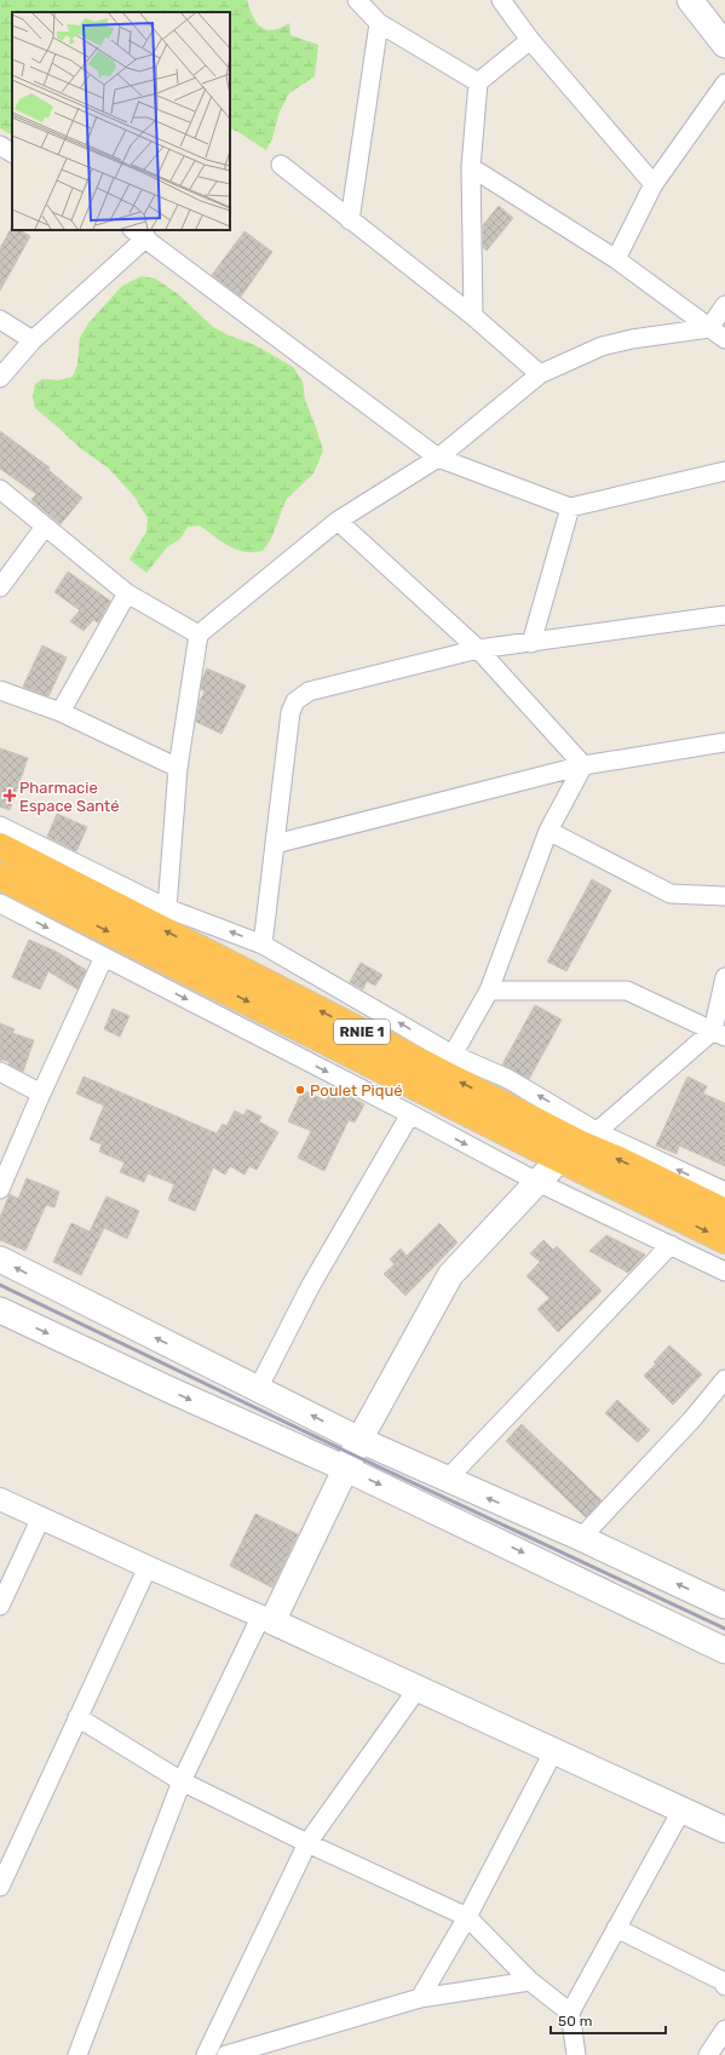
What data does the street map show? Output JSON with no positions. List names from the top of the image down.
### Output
{
  "streets": {
    "highway": ["RNIE 1"]
  },
  "places": {
    "health": ["Pharmacie Espace Santé"],
    "other": ["Poulet Piqué"]
  },
  "scale_bar": "50 m"
}
